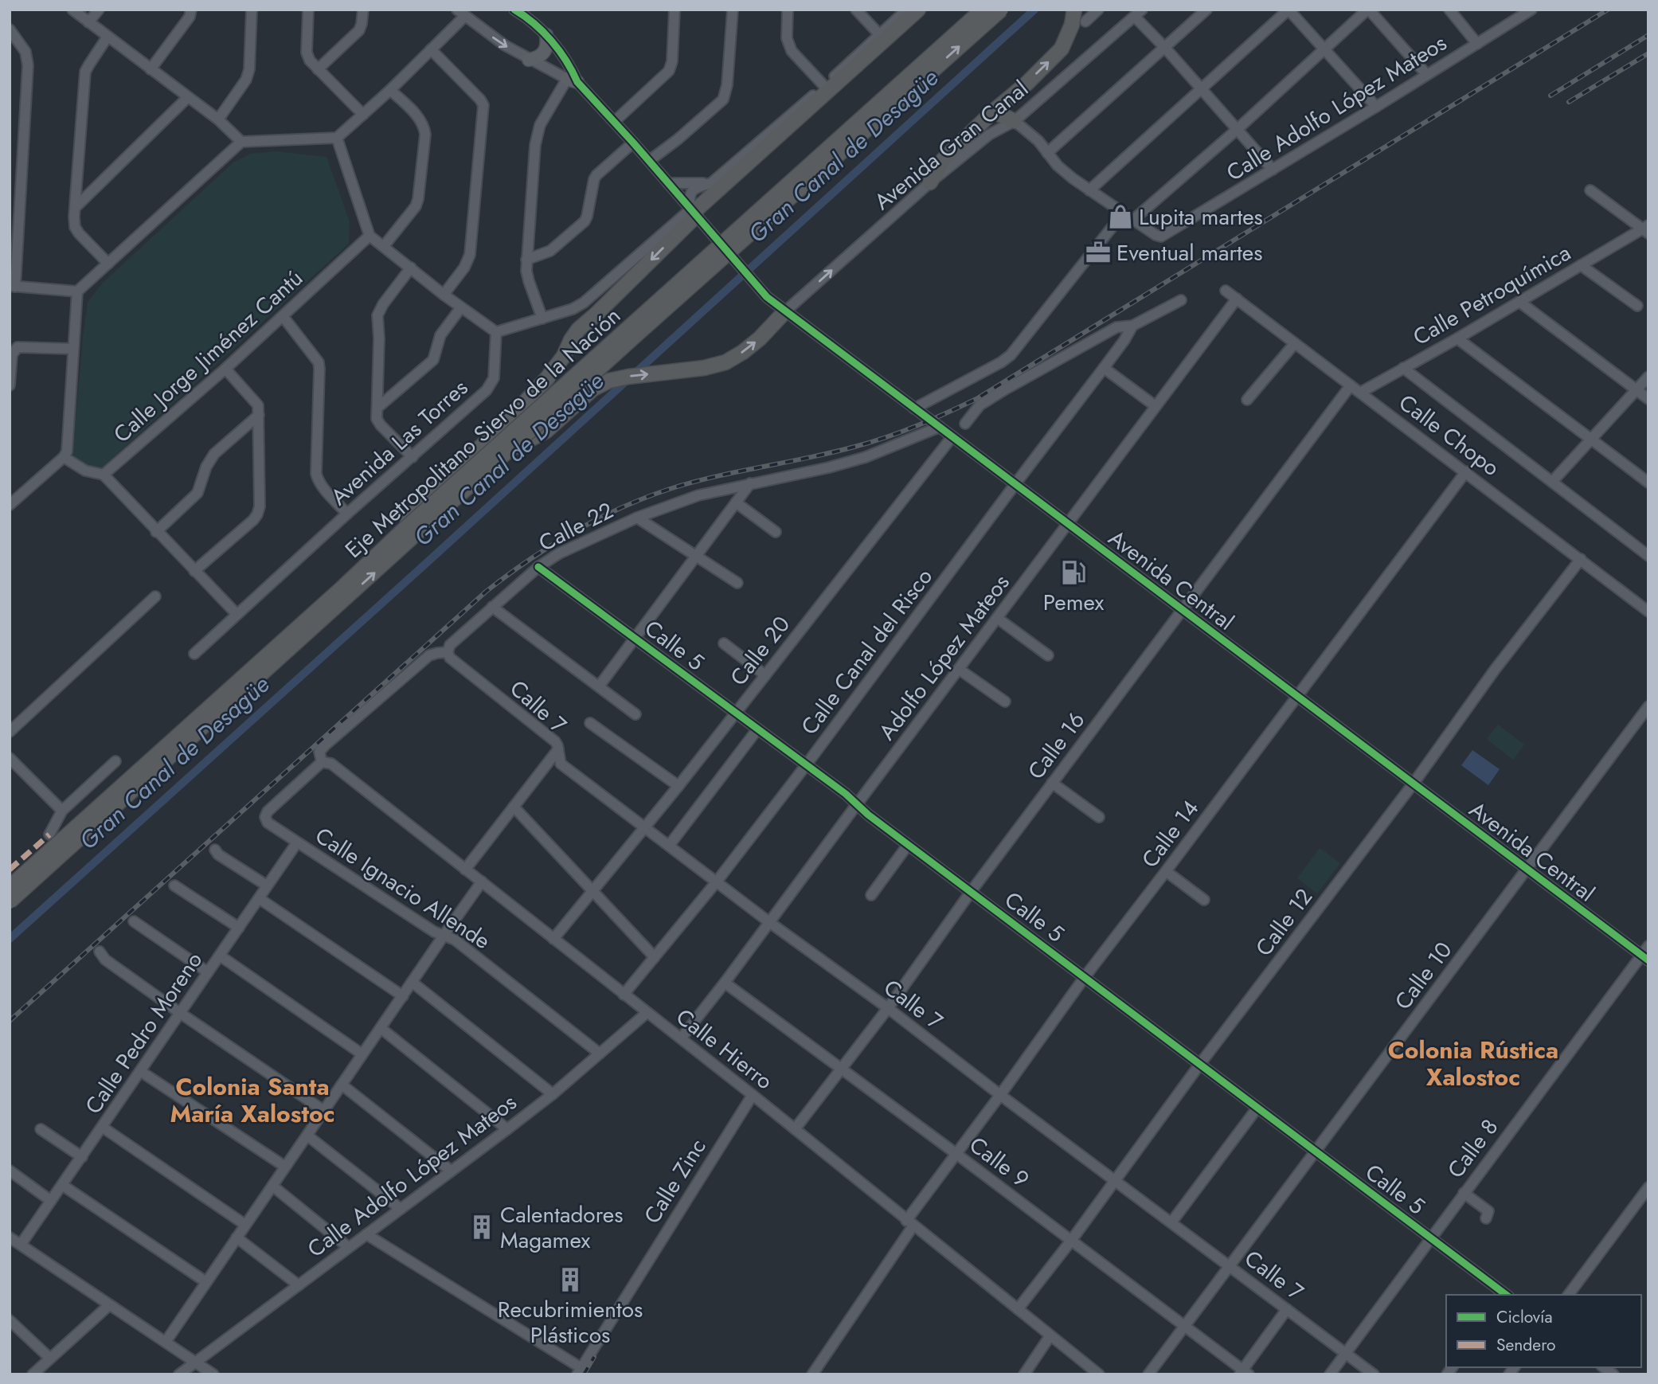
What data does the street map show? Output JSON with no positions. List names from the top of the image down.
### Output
{
  "streets": {
    "highway": ["Eje Metropolitano Siervo de la Nación"],
    "street": [
      "Calle Adolfo López Mateos",
      "Avenida Gran Canal",
      "Calle Petroquímica",
      "Calle Jorge Jiménez Cantú",
      "Calle Chopo",
      "Avenida Las Torres",
      "Calle 22",
      "Avenida Central",
      "Calle 5",
      "Calle 20",
      "Calle Canal del Risco",
      "Adolfo López Mateos",
      "Calle 7",
      "Calle 16",
      "Calle 14",
      "Calle Ignacio Allende",
      "Calle 12",
      "Calle 10",
      "Calle Pedro Moreno",
      "Calle Hierro",
      "Calle 8",
      "Calle 9",
      "Calle Zinc"
    ]
  },
  "crossings": [
    ["Calle Adolfo López Mateos", "Calle Ignacio Allende"],
    ["Calle Adolfo López Mateos", "Calle Hierro"],
    ["Avenida Gran Canal", "Avenida Central"],
    ["Calle Petroquímica", "Calle Chopo"],
    ["Calle Chopo", "Adolfo López Mateos"],
    ["Calle Chopo", "Calle 16"],
    ["Calle Chopo", "Calle 14"],
    ["Calle Chopo", "Calle 12"],
    ["Calle 22", "Avenida Central"],
    ["Calle 22", "Calle 5"],
    ["Calle 22", "Calle 7"],
    ["Avenida Central", "Calle 20"],
    ["Avenida Central", "Calle Canal del Risco"],
    ["Avenida Central", "Adolfo López Mateos"],
    ["Avenida Central", "Calle 16"],
    ["Avenida Central", "Calle 14"],
    ["Avenida Central", "Calle 12"],
    ["Avenida Central", "Calle 10"],
    ["Avenida Central", "Calle 8"],
    ["Calle 5", "Calle 20"],
    ["Calle 5", "Calle Canal del Risco"],
    ["Calle 5", "Adolfo López Mateos"],
    ["Calle 5", "Calle 16"],
    ["Calle 5", "Calle 14"],
    ["Calle 5", "Calle 12"],
    ["Calle 5", "Calle 10"],
    ["Calle 5", "Calle 8"],
    ["Calle 20", "Calle 7"],
    ["Calle 20", "Calle Hierro"],
    ["Calle Canal del Risco", "Calle 7"],
    ["Calle Canal del Risco", "Calle Hierro"],
    ["Adolfo López Mateos", "Calle 7"],
    ["Adolfo López Mateos", "Calle Hierro"],
    ["Adolfo López Mateos", "Calle 9"],
    ["Calle 7", "Calle 16"],
    ["Calle 7", "Calle 14"],
    ["Calle 7", "Calle 12"],
    ["Calle 7", "Calle 10"],
    ["Calle 7", "Calle 8"],
    ["Calle 16", "Calle Hierro"],
    ["Calle 16", "Calle 9"],
    ["Calle 14", "Calle Hierro"],
    ["Calle 14", "Calle 9"],
    ["Calle Ignacio Allende", "Calle Pedro Moreno"],
    ["Calle Ignacio Allende", "Calle Hierro"],
    ["Calle 12", "Calle Hierro"],
    ["Calle 12", "Calle 9"],
    ["Calle 10", "Calle 9"],
    ["Calle Hierro", "Calle Zinc"]
  ],
  "one_way": ["Avenida Gran Canal"],
  "districts": ["Colonia Rústica Xalostoc", "Colonia Santa María Xalostoc"],
  "water": ["Gran Canal de Desagüe"],
  "places": {
    "shop": ["Lupita martes"],
    "office": ["Eventual martes"],
    "fuel station": ["Pemex"],
    "building": ["Calentadores Magamex", "Recubrimientos Plásticos"]
  },
  "legend": ["Ciclovía", "Sendero"]
}
